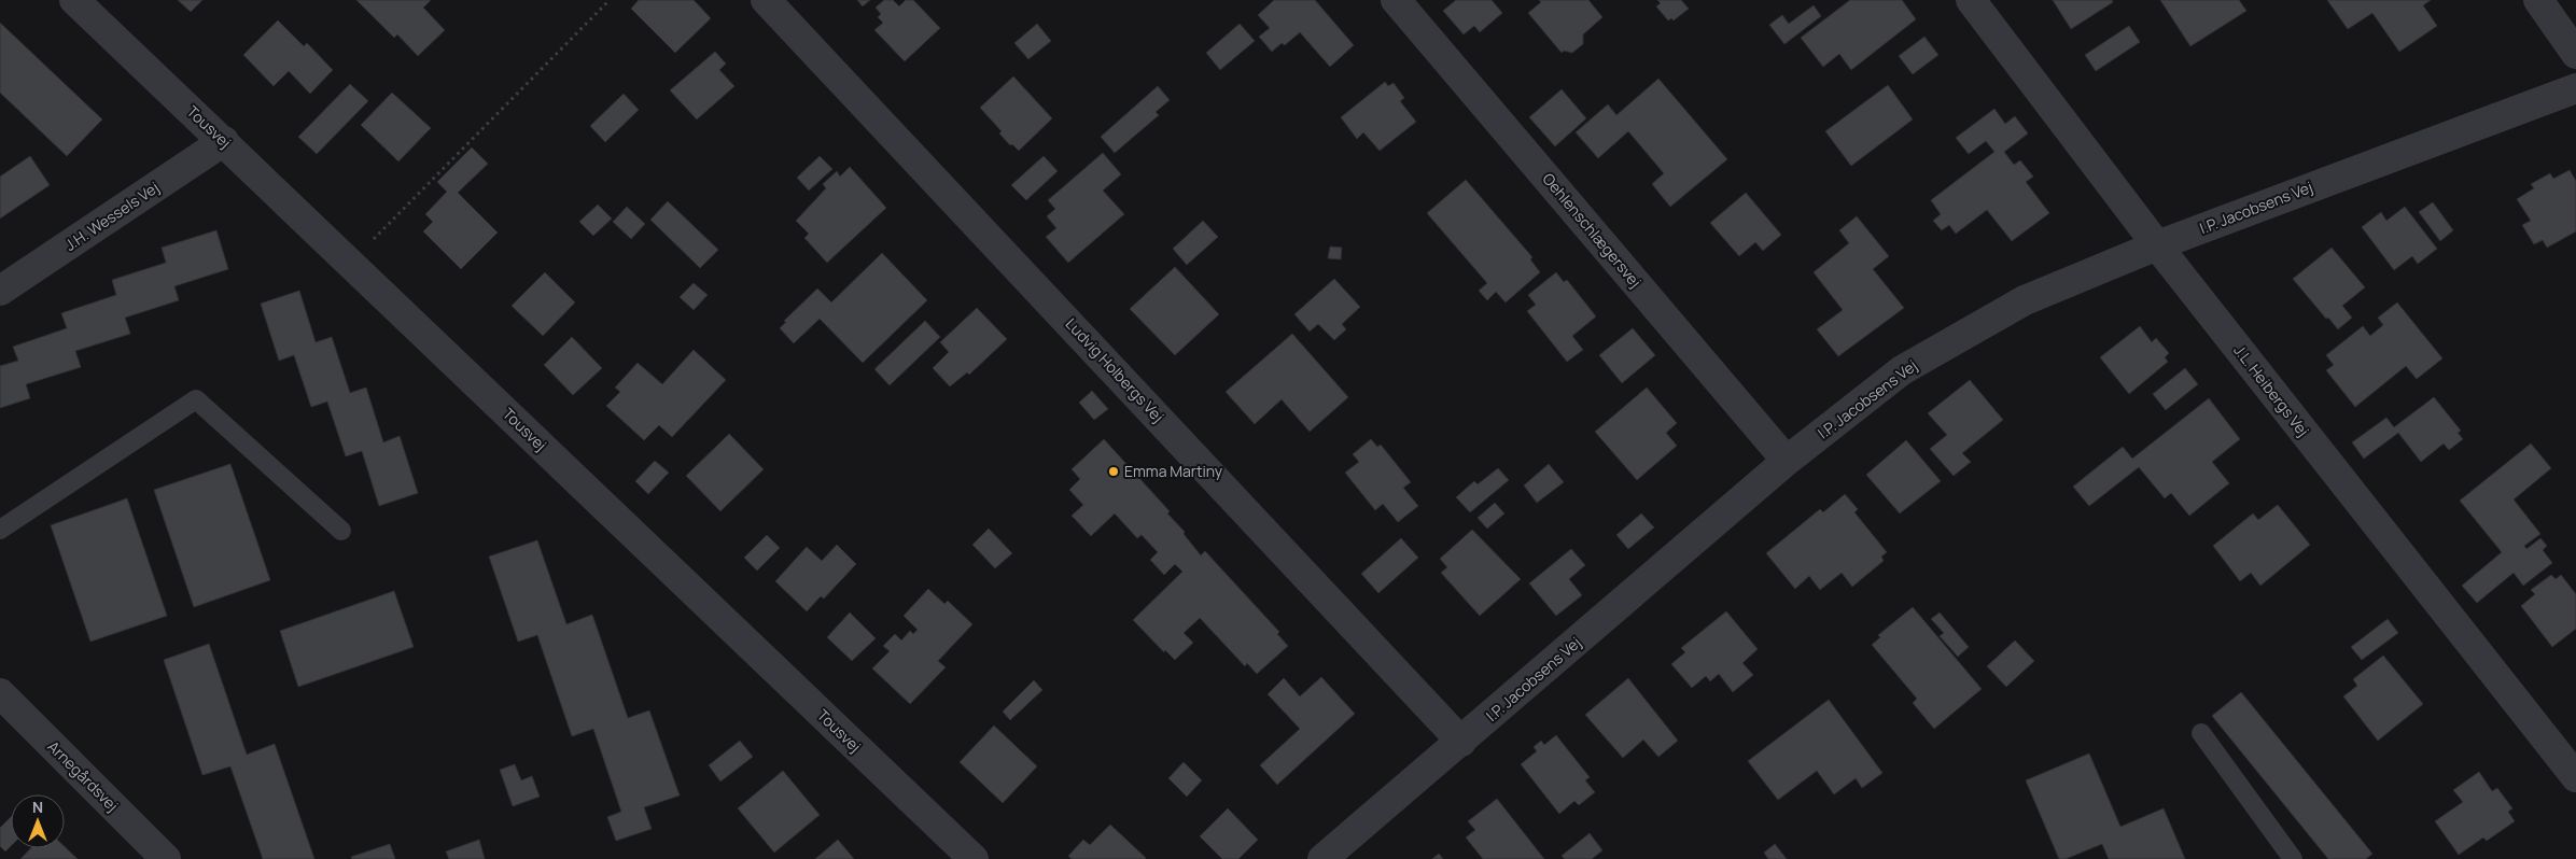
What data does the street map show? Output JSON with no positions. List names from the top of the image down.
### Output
{
  "streets": {
    "street": [
      "Tousvej",
      "I.P. Jacobsens Vej",
      "J.H. Wessels Vej",
      "Oehlenschlægersvej",
      "Ludvig Holbergs Vej",
      "J.L. Heibergs Vej",
      "Arnegårdsvej"
    ]
  },
  "crossings": [
    ["Tousvej", "J.H. Wessels Vej"],
    ["I.P. Jacobsens Vej", "Oehlenschlægersvej"],
    ["I.P. Jacobsens Vej", "Ludvig Holbergs Vej"],
    ["I.P. Jacobsens Vej", "J.L. Heibergs Vej"]
  ],
  "places": ["Emma Martiny"],
  "north": "top"
}
